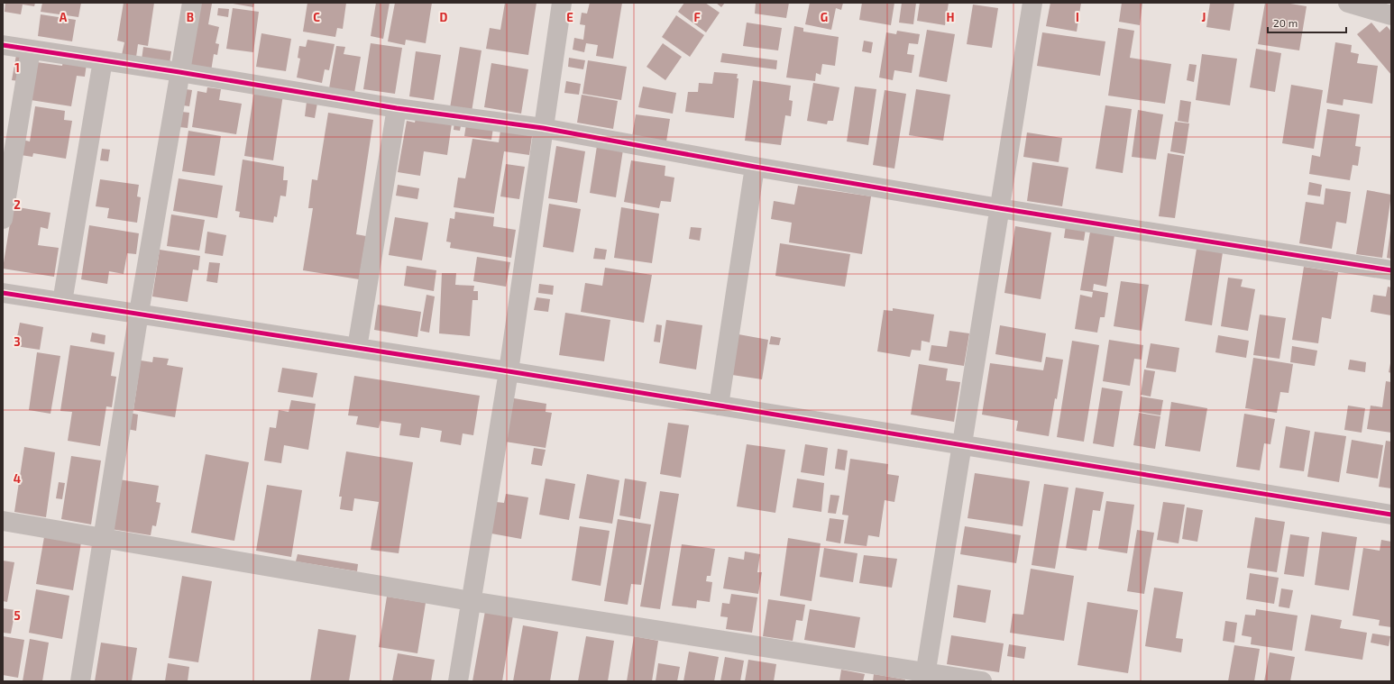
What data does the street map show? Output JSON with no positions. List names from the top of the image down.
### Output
{
  "scale_bar": "20 m",
  "grid": {
    "columns": [
      "A",
      "B",
      "C",
      "D",
      "E",
      "F",
      "G",
      "H",
      "I",
      "J"
    ],
    "rows": [
      "1",
      "2",
      "3",
      "4",
      "5"
    ]
  }
}
